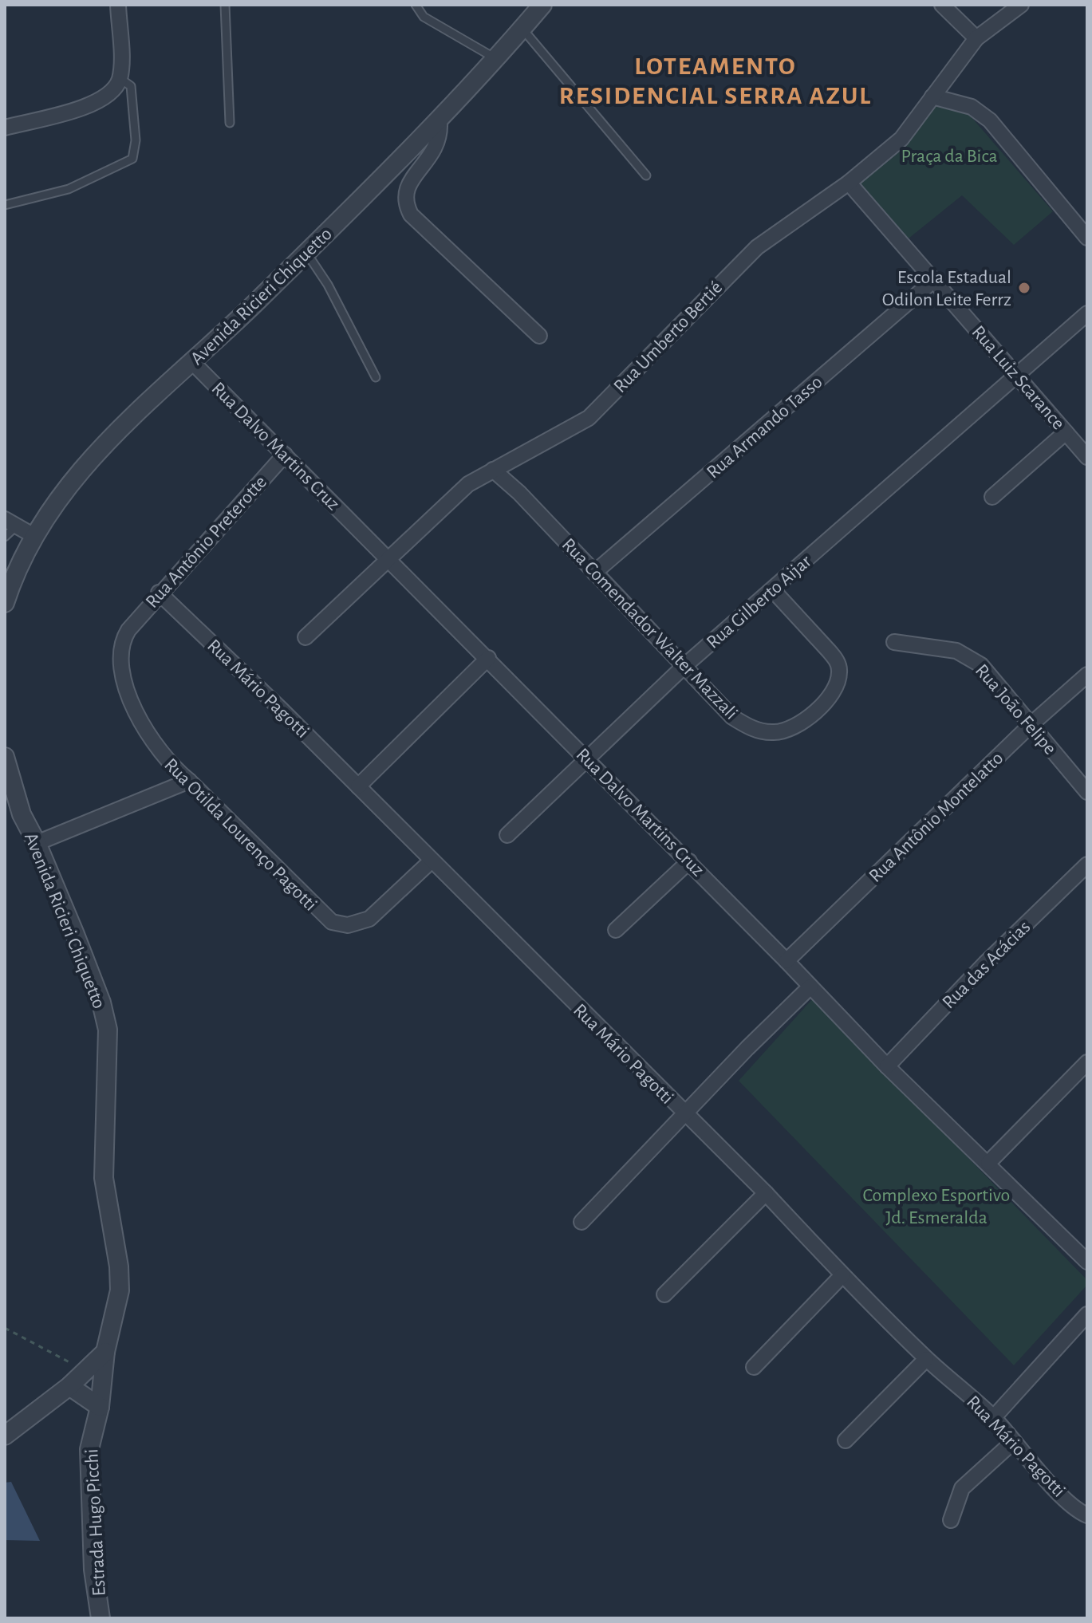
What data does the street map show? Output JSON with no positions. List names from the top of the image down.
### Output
{
  "streets": {
    "street": [
      "Avenida Ricieri Chiquetto",
      "Rua Umberto Bertié",
      "Rua Luiz Scarance",
      "Rua Armando Tasso",
      "Rua Dalvo Martins Cruz",
      "Rua Antônio Preterotte",
      "Rua Gilberto Aijar",
      "Rua Comendador Walter Mazzali",
      "Rua Mário Pagotti",
      "Rua João Felipe",
      "Rua Antônio Montelatto",
      "Rua Otilda Lourenço Pagotti",
      "Rua das Acácias",
      "Estrada Hugo Picchi"
    ]
  },
  "crossings": [
    ["Avenida Ricieri Chiquetto", "Rua Dalvo Martins Cruz"],
    ["Avenida Ricieri Chiquetto", "Estrada Hugo Picchi"],
    ["Rua Umberto Bertié", "Rua Luiz Scarance"],
    ["Rua Umberto Bertié", "Rua Dalvo Martins Cruz"],
    ["Rua Umberto Bertié", "Rua Comendador Walter Mazzali"],
    ["Rua Luiz Scarance", "Rua Armando Tasso"],
    ["Rua Luiz Scarance", "Rua Gilberto Aijar"],
    ["Rua Armando Tasso", "Rua Comendador Walter Mazzali"],
    ["Rua Dalvo Martins Cruz", "Rua Antônio Preterotte"],
    ["Rua Dalvo Martins Cruz", "Rua Gilberto Aijar"],
    ["Rua Dalvo Martins Cruz", "Rua Antônio Montelatto"],
    ["Rua Dalvo Martins Cruz", "Rua das Acácias"],
    ["Rua Antônio Preterotte", "Rua Mário Pagotti"],
    ["Rua Antônio Preterotte", "Rua Otilda Lourenço Pagotti"],
    ["Rua Gilberto Aijar", "Rua Comendador Walter Mazzali"],
    ["Rua Mário Pagotti", "Rua Otilda Lourenço Pagotti"],
    ["Rua João Felipe", "Rua Antônio Montelatto"]
  ],
  "districts": ["LOTEAMENTO RESIDENCIAL SERRA AZUL"],
  "parks": ["Praça da Bica", "Complexo Esportivo Jd. Esmeralda"],
  "places": ["Escola Estadual Odilon Leite Ferrz"]
}
